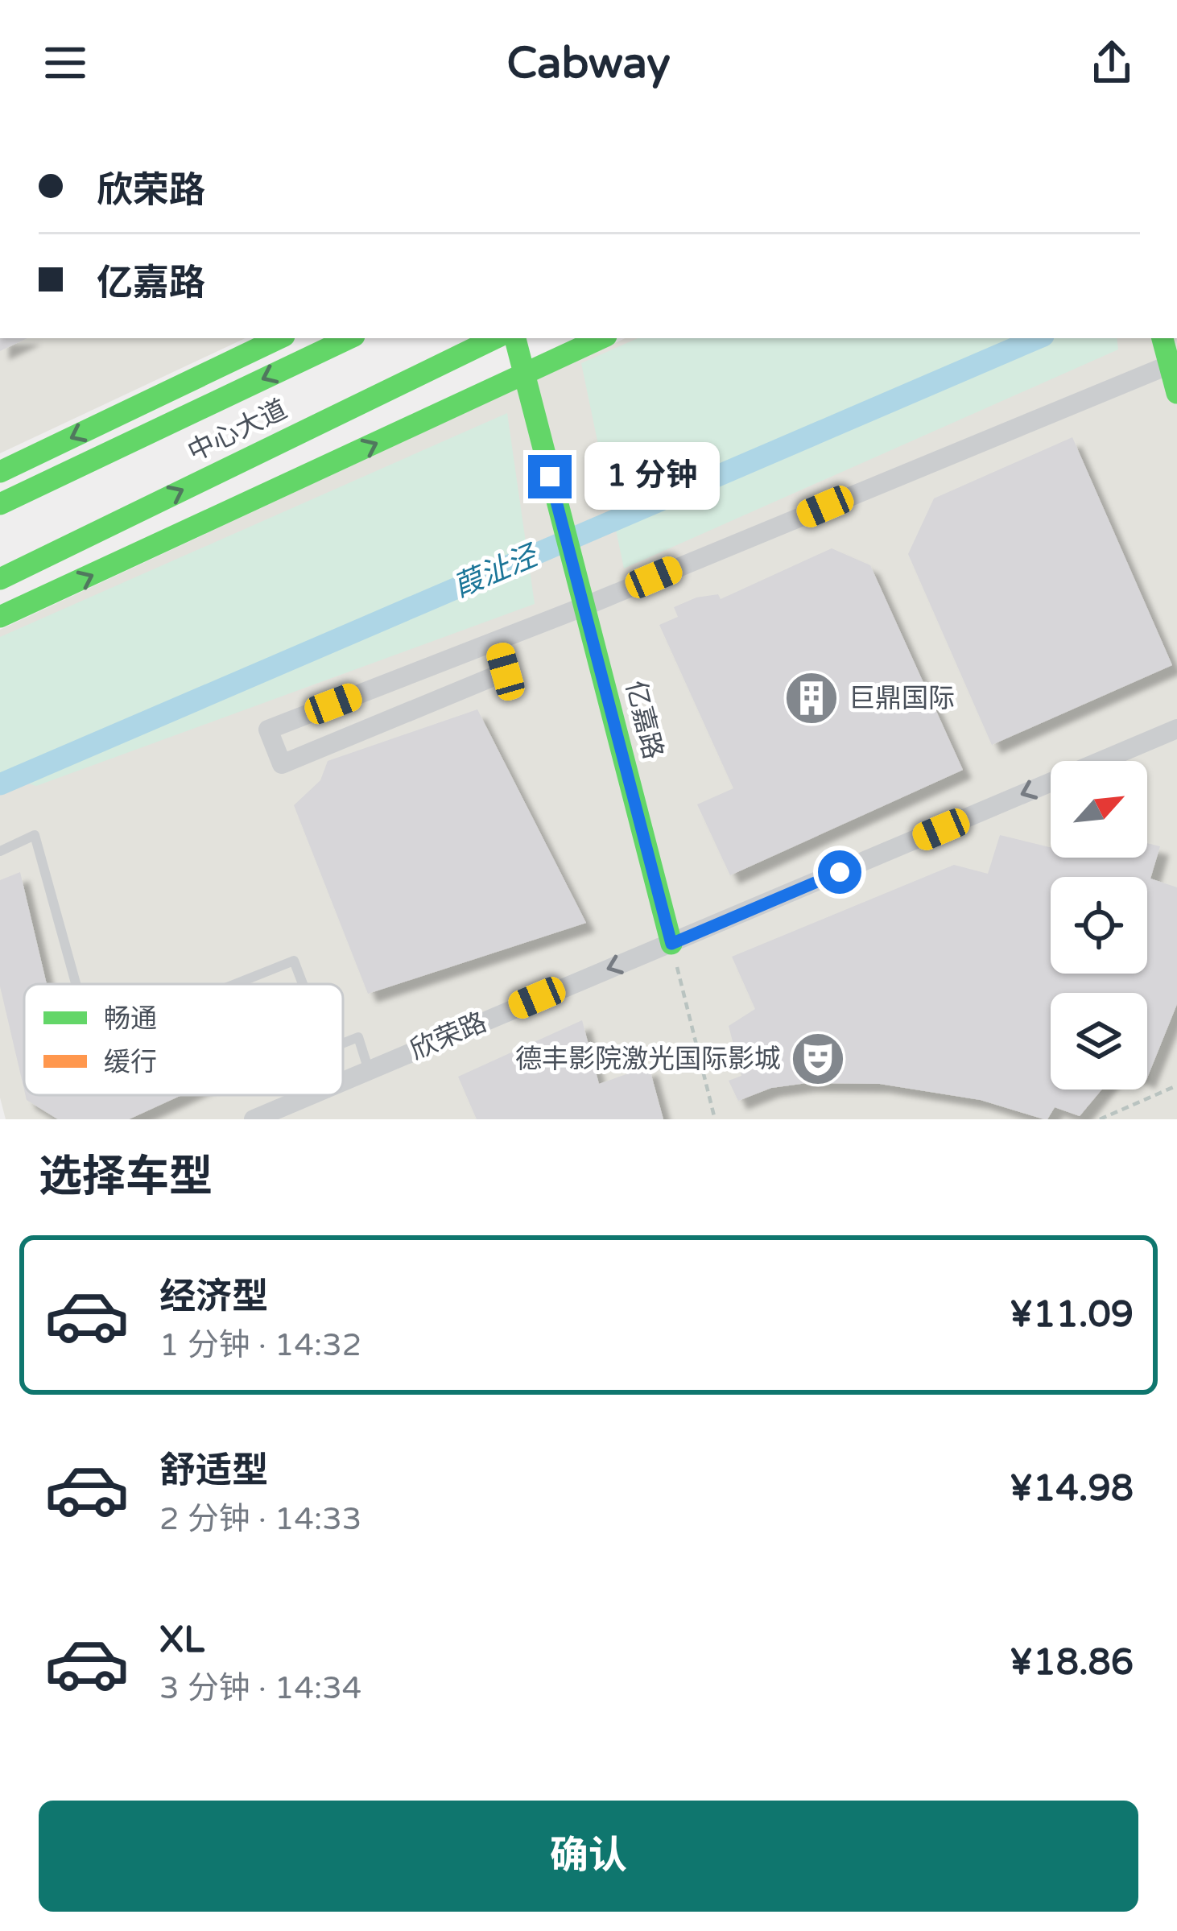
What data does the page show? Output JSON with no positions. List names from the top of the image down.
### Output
{
  "streets": {
    "main road": ["中心大道", "亿嘉路"],
    "street": ["欣荣路"]
  },
  "crossings": [
    ["亿嘉路", "欣荣路"]
  ],
  "one_way": ["欣荣路"],
  "water": ["葭沚泾"],
  "places": {
    "building": ["巨鼎国际"],
    "theatre": ["德丰影院激光国际影城"]
  },
  "legend": ["畅通", "缓行"],
  "north": "top right",
  "page": {
    "header": "Cabway",
    "banner": ["欣荣路", "亿嘉路"],
    "bubble": "1 分钟",
    "heading": "选择车型",
    "list": [
      {
        "name": "经济型",
        "note": "1 分钟 · 14:32",
        "value": "¥11.09"
      },
      {
        "name": "舒适型",
        "note": "2 分钟 · 14:33",
        "value": "¥14.98"
      },
      {
        "name": "XL",
        "note": "3 分钟 · 14:34",
        "value": "¥18.86"
      }
    ],
    "buttons": "确认"
  }
}
